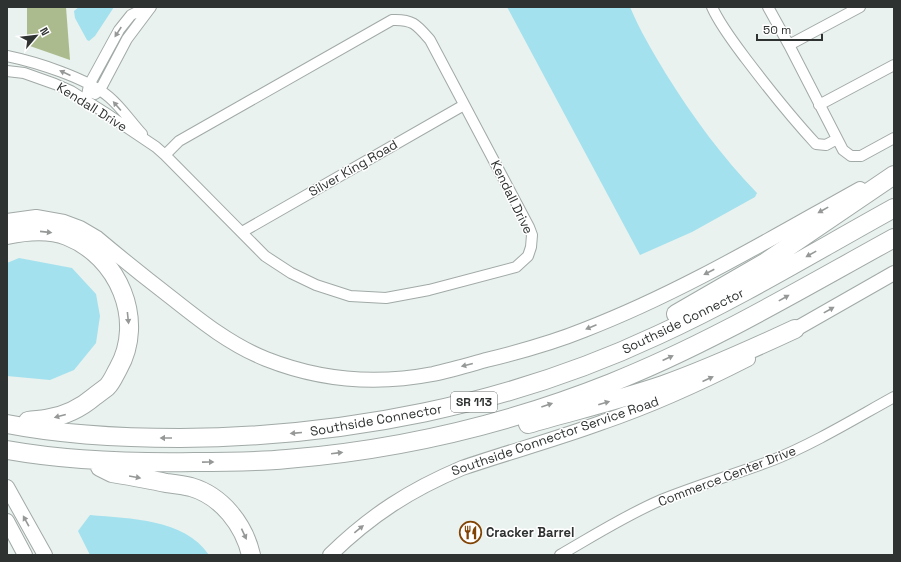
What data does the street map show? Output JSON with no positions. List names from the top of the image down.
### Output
{
  "streets": {
    "highway": ["Southside Connector", "SR 113"],
    "street": [
      "Kendall Drive",
      "Silver King Road",
      "Southside Connector Service Road",
      "Commerce Center Drive"
    ]
  },
  "crossings": [
    ["Kendall Drive", "Silver King Road"]
  ],
  "one_way": ["Southside Connector Service Road"],
  "places": {
    "restaurant": ["Cracker Barrel"]
  },
  "scale_bar": "50 m",
  "north": "top right"
}
